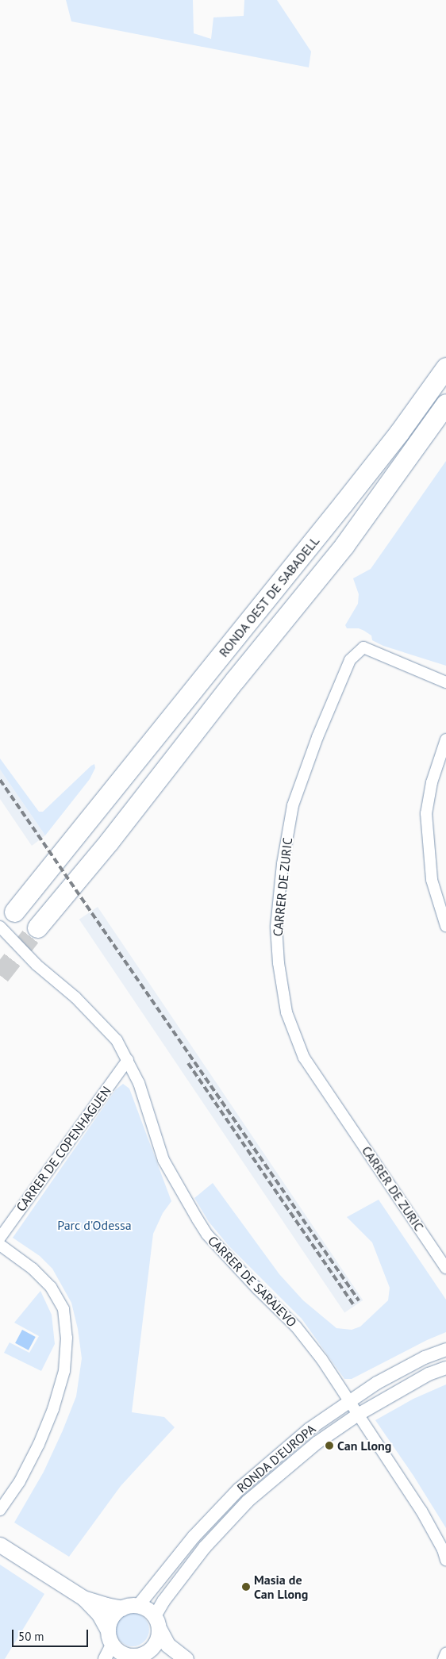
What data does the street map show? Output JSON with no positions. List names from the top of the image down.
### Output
{
  "streets": {
    "highway": ["RONDA OEST DE SABADELL"],
    "street": [
      "CARRER DE ZURIC",
      "CARRER DE COPENHAGUEN",
      "CARRER DE SARAJEVO",
      "RONDA D'EUROPA"
    ]
  },
  "crossings": [
    ["CARRER DE COPENHAGUEN", "CARRER DE SARAJEVO"],
    ["CARRER DE SARAJEVO", "RONDA D'EUROPA"]
  ],
  "parks": ["Parc d'Odessa"],
  "places": ["Can Llong", "Masia de Can Llong"],
  "scale_bar": "50 m"
}
